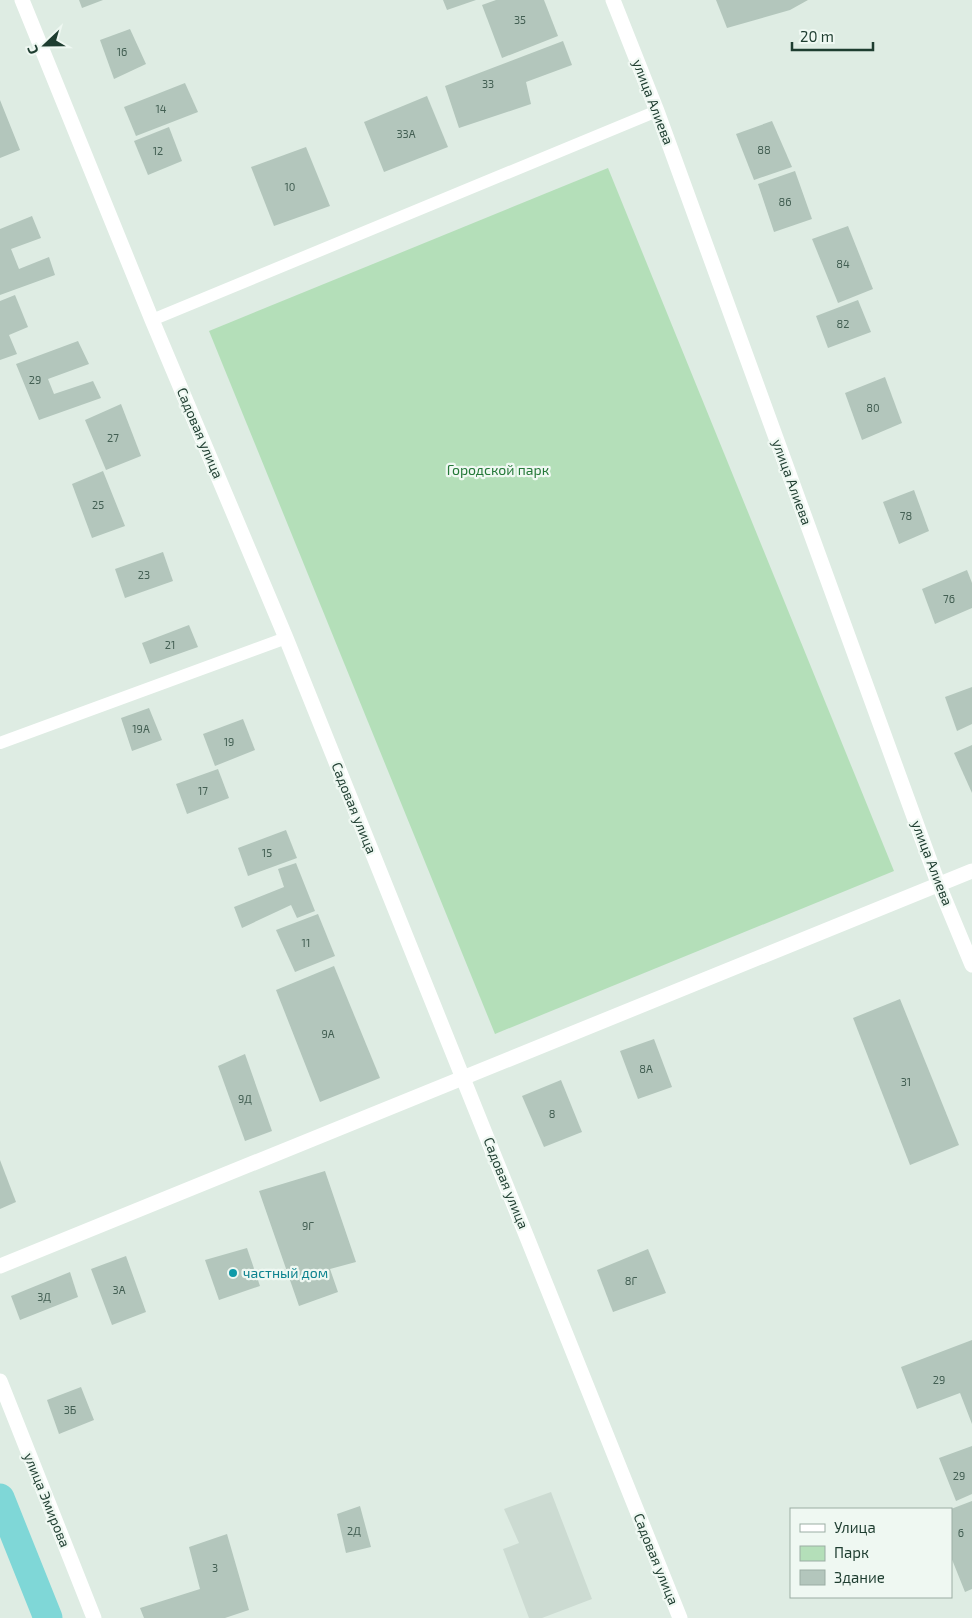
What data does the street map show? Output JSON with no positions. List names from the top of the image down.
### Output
{
  "streets": {
    "street": ["улица Алиева", "Садовая улица", "улица Эмирова"]
  },
  "parks": ["Городской парк"],
  "places": ["частный дом"],
  "house_numbers": [
    "35",
    "16",
    "33",
    "14",
    "33А",
    "88",
    "12",
    "10",
    "86",
    "84",
    "82",
    "29",
    "80",
    "27",
    "25",
    "78",
    "23",
    "76",
    "21",
    "19А",
    "19",
    "17",
    "15",
    "11",
    "9А",
    "8А",
    "31",
    "9Д",
    "8",
    "9Г",
    "8Г",
    "3А",
    "3Д",
    "29",
    "3Б",
    "29",
    "2Д",
    "6",
    "3"
  ],
  "legend": ["Улица", "Парк", "Здание"],
  "scale_bar": "20 m",
  "north": "left"
}
